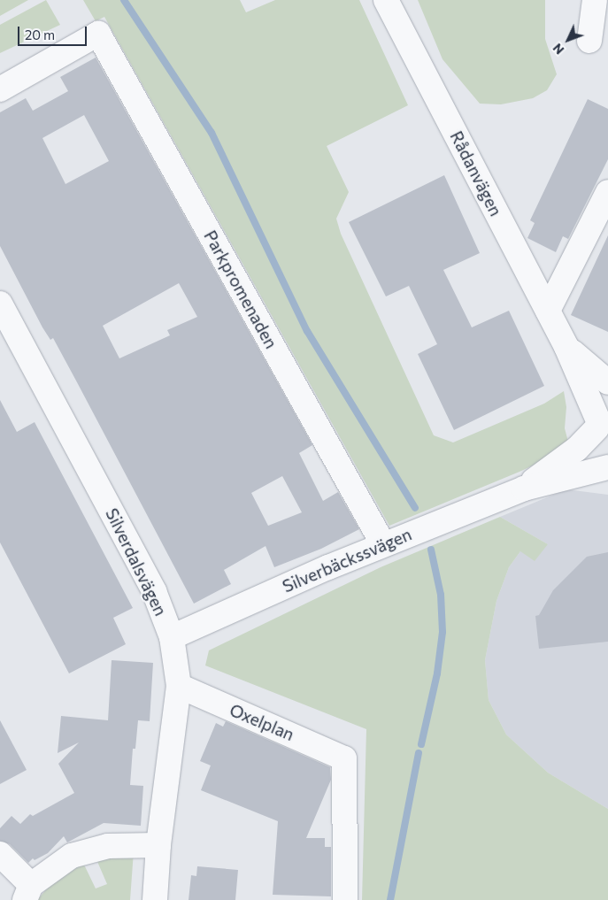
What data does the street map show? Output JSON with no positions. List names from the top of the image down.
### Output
{
  "streets": {
    "street": [
      "Rådanvägen",
      "Parkpromenaden",
      "Silverbäckssvägen",
      "Silverdalsvägen",
      "Oxelplan"
    ]
  },
  "crossings": [
    ["Rådanvägen", "Silverbäckssvägen"],
    ["Parkpromenaden", "Silverbäckssvägen"],
    ["Silverbäckssvägen", "Silverdalsvägen"],
    ["Silverdalsvägen", "Oxelplan"]
  ],
  "scale_bar": "20 m",
  "north": "bottom left"
}
